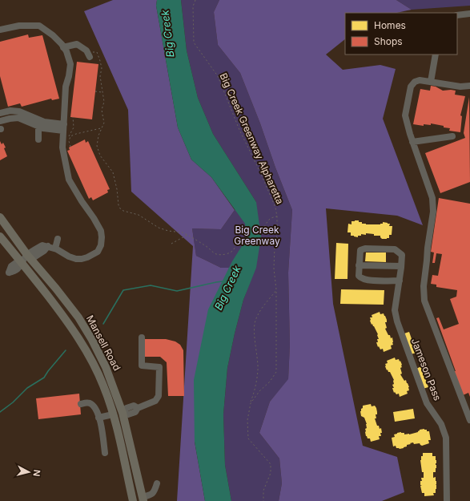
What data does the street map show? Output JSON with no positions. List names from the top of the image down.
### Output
{
  "streets": {
    "main road": ["Mansell Road"],
    "street": ["Jameson Pass"],
    "path": ["Big Creek Greenway Alpharetta"]
  },
  "water": ["Big Creek"],
  "parks": ["Big Creek Greenway"],
  "legend": ["Homes", "Shops"],
  "north": "right"
}
